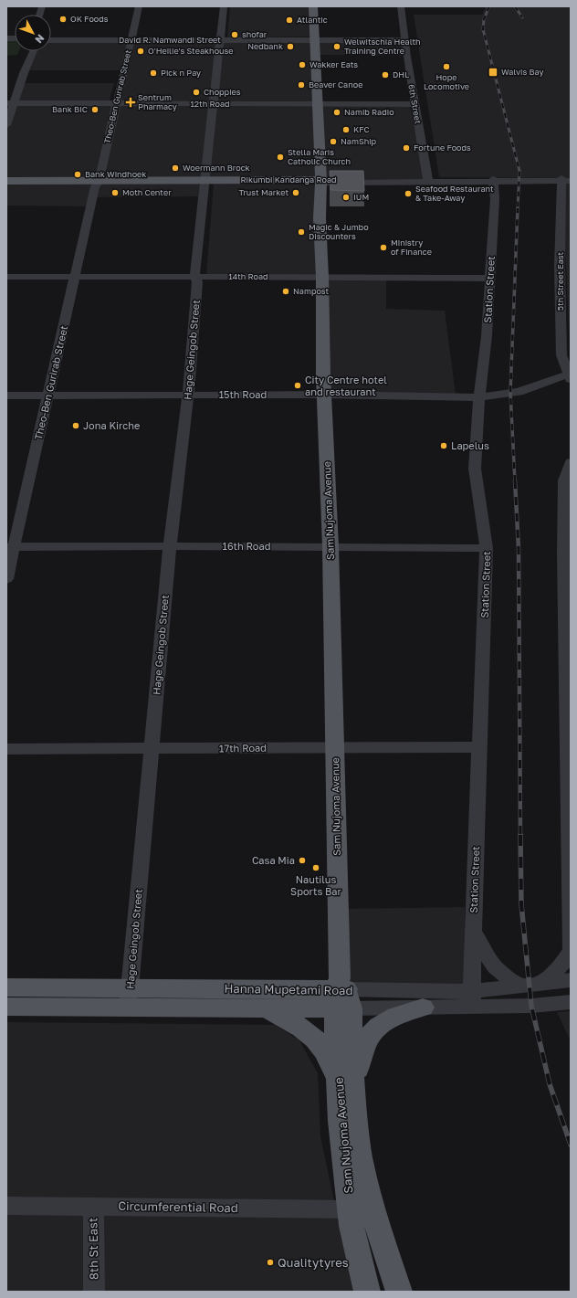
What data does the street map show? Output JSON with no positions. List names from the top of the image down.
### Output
{
  "streets": {
    "main road": ["Rikumbi Kandanga Road", "Sam Nujoma Avenue", "Hanna Mupetami Road"],
    "street": [
      "David R. Namwandi Street",
      "Theo-Ben Gurirab Street",
      "12th Road",
      "6th Street",
      "14th Road",
      "5th Street East",
      "Station Street",
      "Hage Geingob Street",
      "15th Road",
      "16th Road",
      "17th Road",
      "Circumferential Road",
      "8th St East"
    ]
  },
  "crossings": [
    ["David R. Namwandi Street", "Theo-Ben Gurirab Street"],
    ["David R. Namwandi Street", "6th Street"],
    ["David R. Namwandi Street", "Hage Geingob Street"],
    ["David R. Namwandi Street", "Sam Nujoma Avenue"],
    ["Theo-Ben Gurirab Street", "12th Road"],
    ["Theo-Ben Gurirab Street", "Rikumbi Kandanga Road"],
    ["Theo-Ben Gurirab Street", "14th Road"],
    ["Theo-Ben Gurirab Street", "15th Road"],
    ["Theo-Ben Gurirab Street", "16th Road"],
    ["12th Road", "6th Street"],
    ["12th Road", "Hage Geingob Street"],
    ["12th Road", "Sam Nujoma Avenue"],
    ["6th Street", "Rikumbi Kandanga Road"],
    ["Rikumbi Kandanga Road", "5th Street East"],
    ["Rikumbi Kandanga Road", "Station Street"],
    ["Rikumbi Kandanga Road", "Hage Geingob Street"],
    ["Rikumbi Kandanga Road", "Sam Nujoma Avenue"],
    ["14th Road", "Station Street"],
    ["14th Road", "Hage Geingob Street"],
    ["14th Road", "Sam Nujoma Avenue"],
    ["5th Street East", "15th Road"],
    ["Station Street", "15th Road"],
    ["Station Street", "16th Road"],
    ["Station Street", "17th Road"],
    ["Station Street", "Hanna Mupetami Road"],
    ["Hage Geingob Street", "15th Road"],
    ["Hage Geingob Street", "16th Road"],
    ["Hage Geingob Street", "17th Road"],
    ["Hage Geingob Street", "Hanna Mupetami Road"],
    ["15th Road", "Sam Nujoma Avenue"],
    ["Sam Nujoma Avenue", "16th Road"],
    ["Sam Nujoma Avenue", "17th Road"],
    ["Sam Nujoma Avenue", "Hanna Mupetami Road"],
    ["Sam Nujoma Avenue", "Circumferential Road"],
    ["Circumferential Road", "8th St East"]
  ],
  "places": {
    "other": [
      "OK Foods",
      "Atlantic",
      "shofar",
      "Nedbank",
      "Welwitschia Health Training Centre",
      "O'Heilie's Steakhouse",
      "Wakker Eats",
      "Hope Locomotive",
      "Pick n Pay",
      "DHL",
      "Beaver Canoe",
      "Choppies",
      "Bank BIC",
      "Namib Radio",
      "KFC",
      "NamShip",
      "Fortune Foods",
      "Stella Maris Catholic Church",
      "Woermann Brock",
      "Bank Windhoek",
      "Moth Center",
      "Trust Market",
      "Seafood Restaurant & Take-Away",
      "IUM",
      "Magic & Jumbo Discounters",
      "Ministry of Finance",
      "Nampost",
      "City Centre hotel and restaurant",
      "Jona Kirche",
      "Lapelus",
      "Casa Mia",
      "Nautilus Sports Bar",
      "Qualitytyres"
    ],
    "transit": ["Walvis Bay"],
    "health": ["Sentrum Pharmacy"]
  },
  "north": "bottom right"
}
